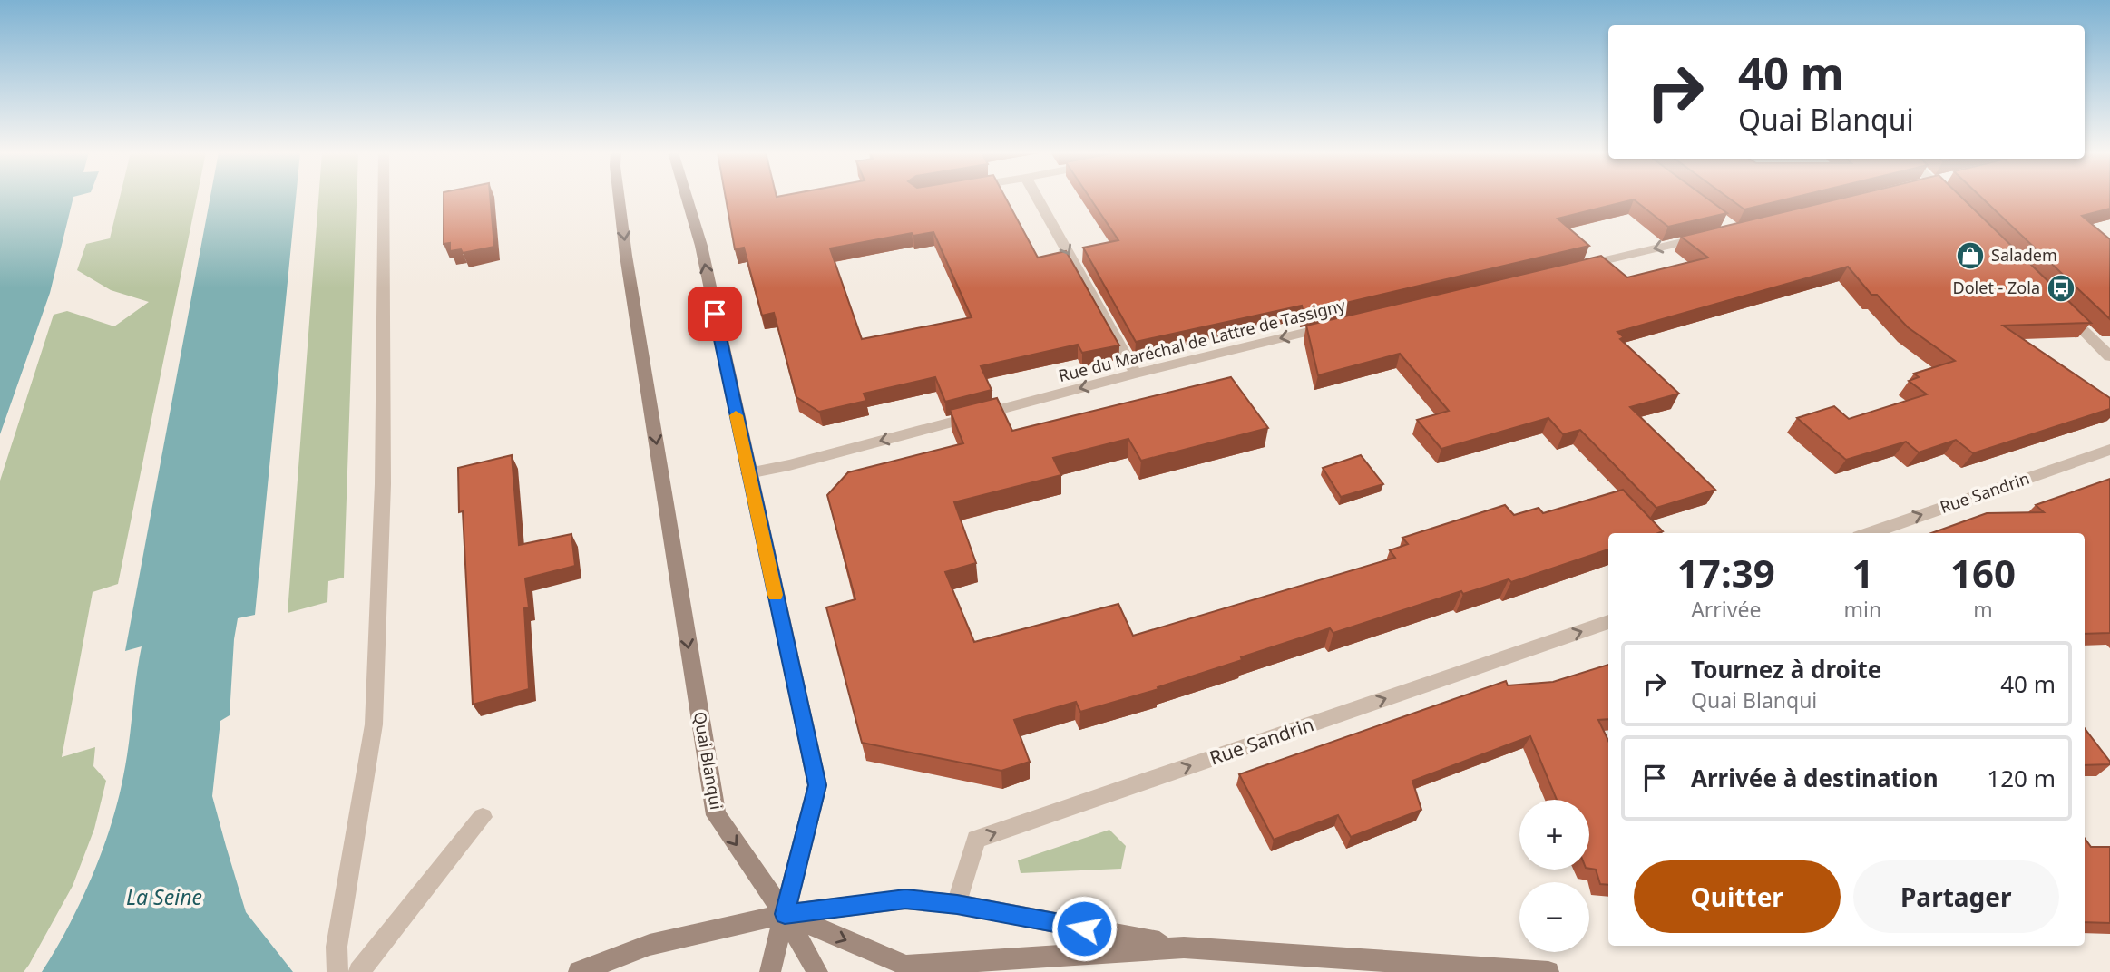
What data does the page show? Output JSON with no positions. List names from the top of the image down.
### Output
{
  "streets": {
    "main road": ["Quai Blanqui"],
    "street": ["Rue du Maréchal de Lattre de Tassigny", "Rue Sandrin"]
  },
  "one_way": ["Rue du Maréchal de Lattre de Tassigny", "Rue Sandrin"],
  "water": ["La Seine"],
  "places": {
    "shop": ["Saladem"],
    "bus stop": ["Dolet - Zola"]
  },
  "page": {
    "turn": ["40 m", "Quai Blanqui"],
    "eta": [
      "17:39",
      "Arrivée",
      "1",
      "min",
      "160",
      "m"
    ],
    "list": [
      {
        "name": "Tournez à droite",
        "note": "Quai Blanqui",
        "value": "40 m"
      },
      {
        "name": "Arrivée à destination",
        "value": "120 m"
      }
    ],
    "map_buttons": ["+", "−"],
    "buttons": ["Quitter", "Partager"]
  }
}
